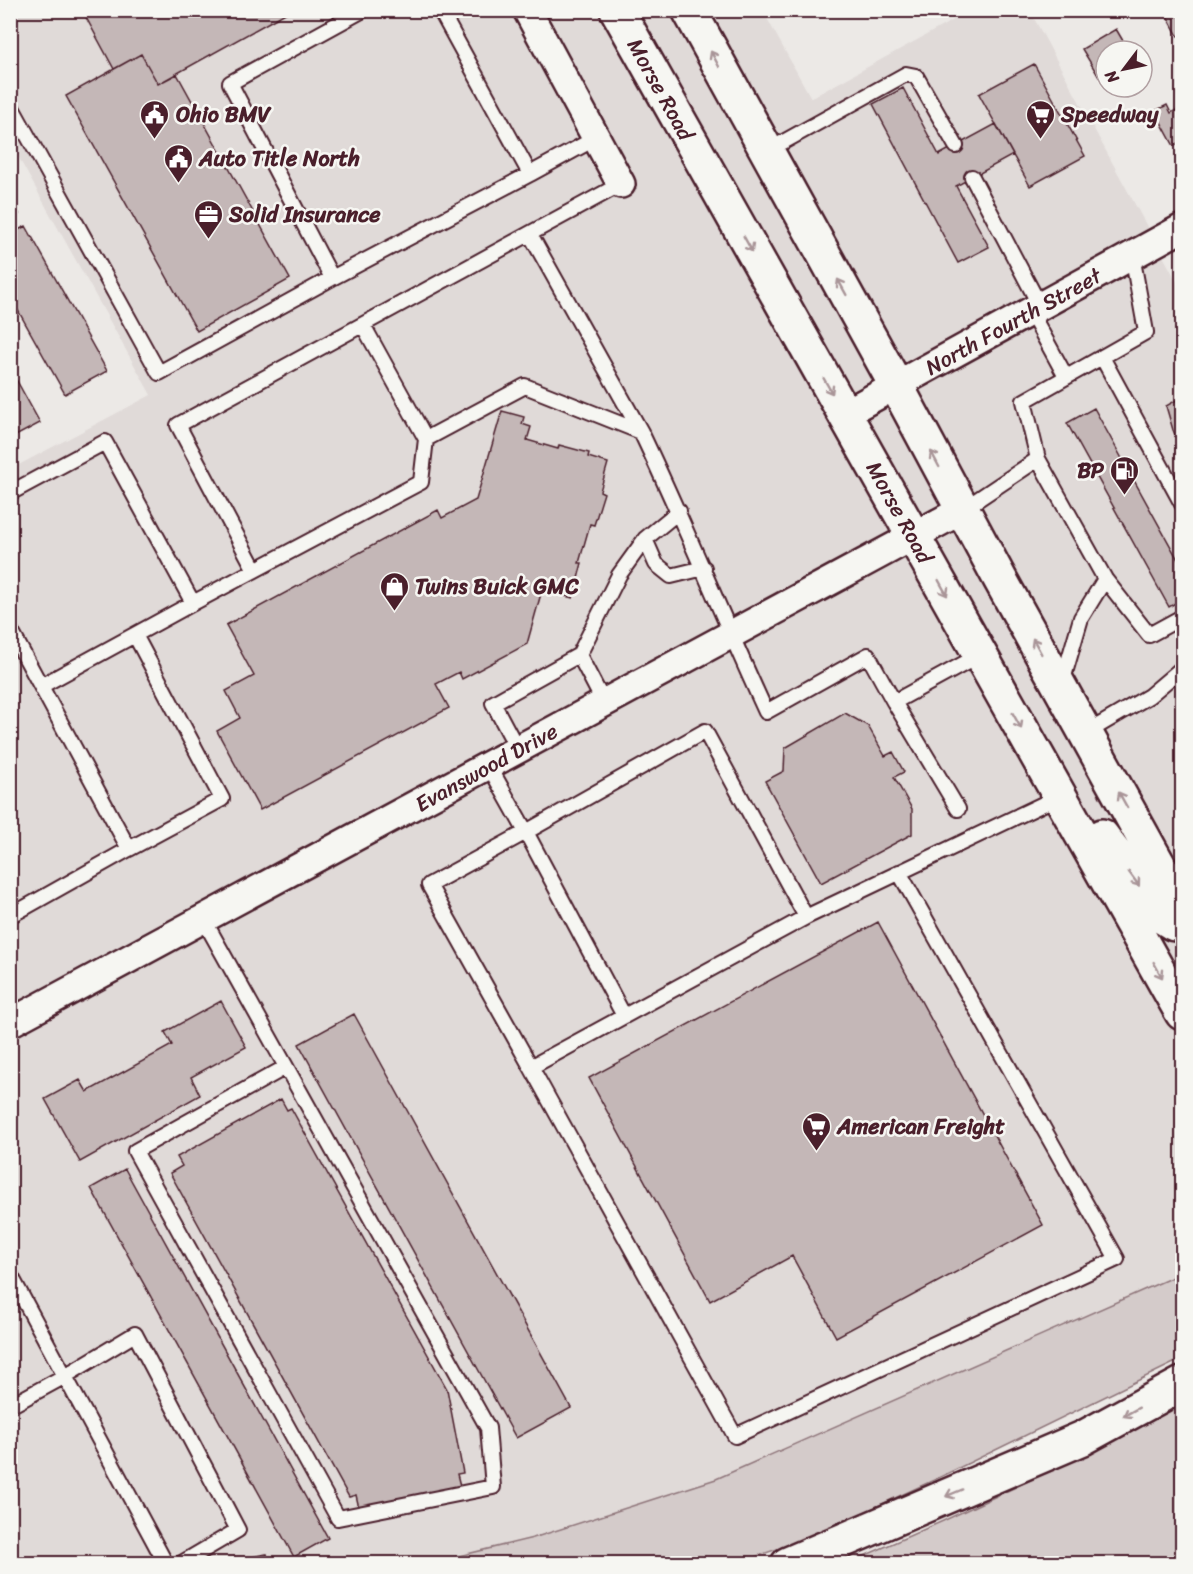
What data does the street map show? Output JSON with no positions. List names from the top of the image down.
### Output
{
  "streets": {
    "main road": ["Morse Road"],
    "street": ["North Fourth Street", "Evanswood Drive"]
  },
  "crossings": [
    ["Morse Road", "North Fourth Street"],
    ["Morse Road", "Evanswood Drive"]
  ],
  "places": {
    "public building": ["Ohio BMV", "Auto Title North"],
    "supermarket": ["Speedway", "American Freight"],
    "office": ["Solid Insurance"],
    "fuel station": ["BP"],
    "shop": ["Twins Buick GMC"]
  },
  "north": "bottom left"
}
